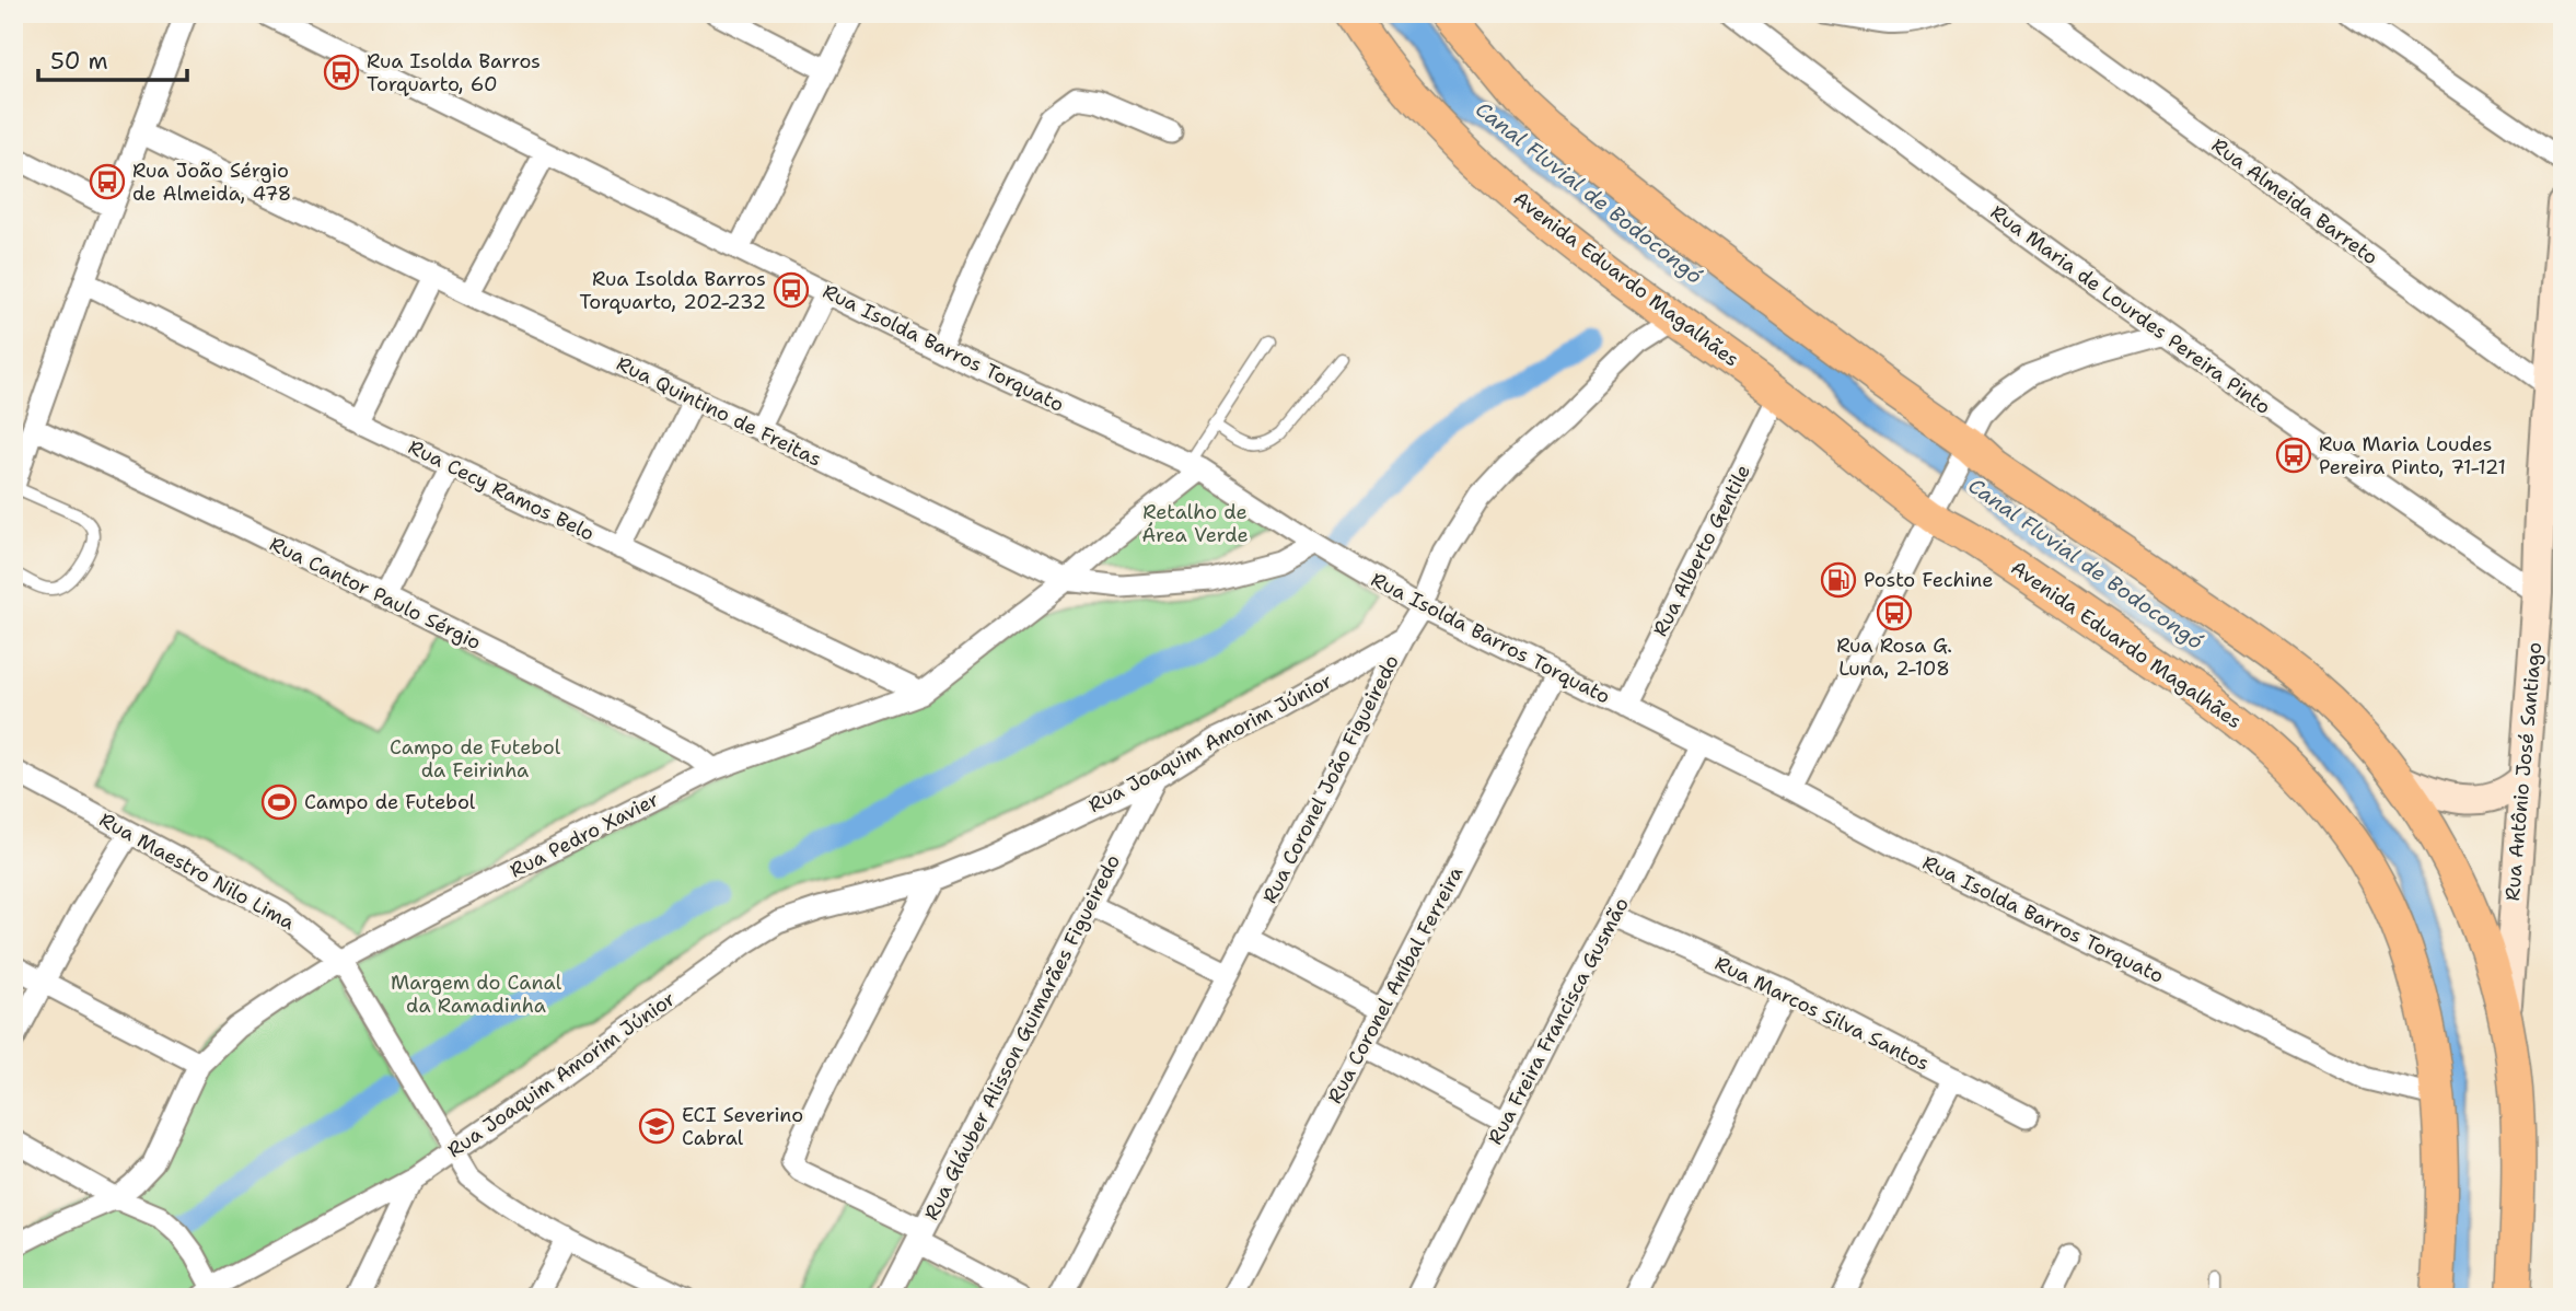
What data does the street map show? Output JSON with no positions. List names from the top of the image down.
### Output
{
  "streets": {
    "main road": ["Avenida Eduardo Magalhães"],
    "street": [
      "Rua Almeida Barreto",
      "Rua Maria de Lourdes Pereira Pinto",
      "Rua Isolda Barros Torquato",
      "Rua Quintino de Freitas",
      "Rua Cecy Ramos Belo",
      "Rua Alberto Gentile",
      "Rua Cantor Paulo Sérgio",
      "Rua Joaquim Amorim Júnior",
      "Rua Antônio José Santiago",
      "Rua Coronel João Figueiredo",
      "Rua Pedro Xavier",
      "Rua Maestro Nilo Lima",
      "Rua Coronel Aníbal Ferreira",
      "Rua Marcos Silva Santos",
      "Rua Freira Francisca Gusmão",
      "Rua Gláuber Alisson Guimarães Figueiredo"
    ]
  },
  "crossings": [
    ["Rua Almeida Barreto", "Rua Antônio José Santiago"],
    ["Avenida Eduardo Magalhães", "Rua Isolda Barros Torquato"],
    ["Avenida Eduardo Magalhães", "Rua Alberto Gentile"],
    ["Avenida Eduardo Magalhães", "Rua Coronel João Figueiredo"],
    ["Rua Maria de Lourdes Pereira Pinto", "Rua Antônio José Santiago"],
    ["Rua Isolda Barros Torquato", "Rua Quintino de Freitas"],
    ["Rua Isolda Barros Torquato", "Rua Alberto Gentile"],
    ["Rua Isolda Barros Torquato", "Rua Coronel João Figueiredo"],
    ["Rua Isolda Barros Torquato", "Rua Pedro Xavier"],
    ["Rua Isolda Barros Torquato", "Rua Coronel Aníbal Ferreira"],
    ["Rua Isolda Barros Torquato", "Rua Freira Francisca Gusmão"],
    ["Rua Quintino de Freitas", "Rua Pedro Xavier"],
    ["Rua Cecy Ramos Belo", "Rua Pedro Xavier"],
    ["Rua Cantor Paulo Sérgio", "Rua Pedro Xavier"],
    ["Rua Joaquim Amorim Júnior", "Rua Coronel João Figueiredo"],
    ["Rua Joaquim Amorim Júnior", "Rua Maestro Nilo Lima"],
    ["Rua Joaquim Amorim Júnior", "Rua Gláuber Alisson Guimarães Figueiredo"],
    ["Rua Pedro Xavier", "Rua Maestro Nilo Lima"],
    ["Rua Marcos Silva Santos", "Rua Freira Francisca Gusmão"]
  ],
  "water": ["Canal Fluvial de Bodocongó"],
  "parks": ["Retalho de Área Verde", "Campo de Futebol da Feirinha", "Margem do Canal da Ramadinha"],
  "places": {
    "bus stop": [
      "Rua Isolda Barros Torquarto, 60",
      "Rua João Sérgio de Almeida, 478",
      "Rua Isolda Barros Torquarto, 202-232",
      "Rua Maria Loudes Pereira Pinto, 71-121",
      "Rua Rosa G. Luna, 2-108"
    ],
    "fuel station": ["Posto Fechine"],
    "sports": ["Campo de Futebol"],
    "school or university": ["ECI Severino Cabral"]
  },
  "scale_bar": "50 m"
}
